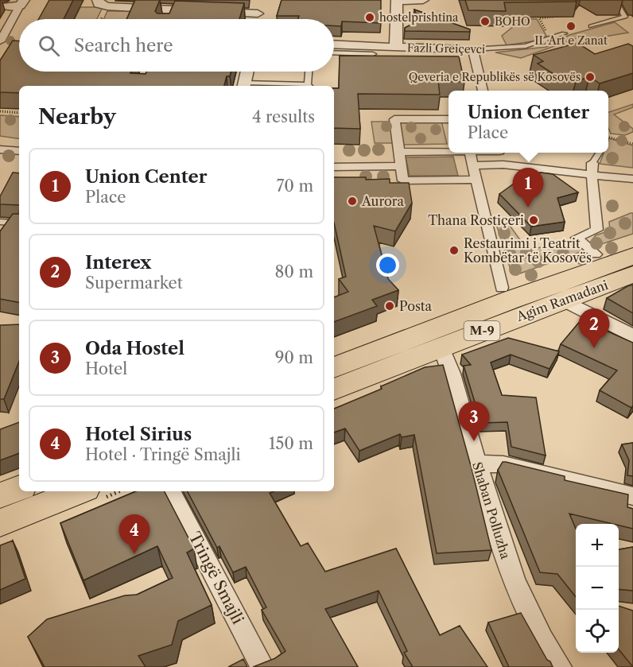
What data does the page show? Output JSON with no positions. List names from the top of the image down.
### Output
{
  "streets": {
    "main road": ["Agim Ramadani", "M-9"],
    "street": ["Fazli Greiçevci", "Shaban Polluzha", "Tringë Smajli"]
  },
  "crossings": [
    ["Agim Ramadani", "Shaban Polluzha"]
  ],
  "places": [
    "hostelprishtina",
    "BOHO",
    "IL Art e Zanat",
    "Qeveria e Republikës së Kosovës",
    "Aurora",
    "Thana Rostiçeri",
    "Restaurimi i Teatrit Kombëtar të Kosovës",
    "Posta"
  ],
  "page": {
    "search": "Search here",
    "heading": ["Nearby", "4 results"],
    "popup": ["Union Center", "Place"],
    "list": [
      {
        "mark": "1",
        "name": "Union Center",
        "note": "Place",
        "value": "70 m"
      },
      {
        "mark": "2",
        "name": "Interex",
        "note": "Supermarket",
        "value": "80 m"
      },
      {
        "mark": "3",
        "name": "Oda Hostel",
        "note": "Hotel",
        "value": "90 m"
      },
      {
        "mark": "4",
        "name": "Hotel Sirius",
        "note": "Hotel · Tringë Smajli",
        "value": "150 m"
      }
    ],
    "pins": [
      "1",
      "2",
      "3",
      "4"
    ],
    "map_buttons": ["+", "−"]
  }
}
